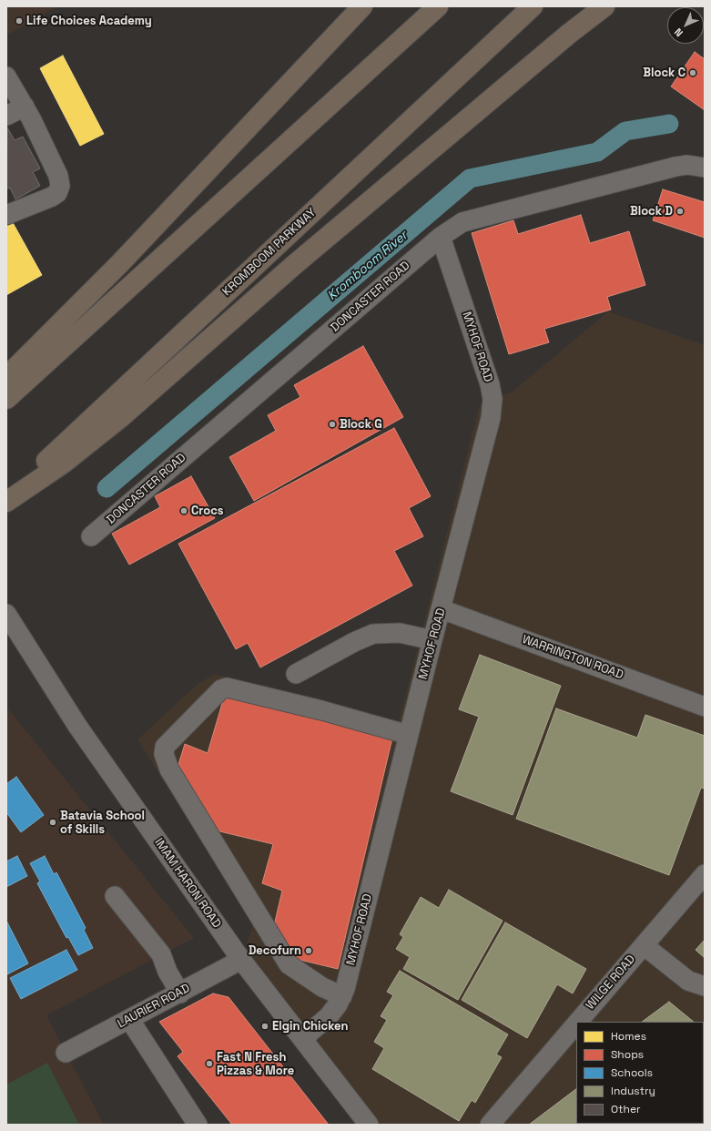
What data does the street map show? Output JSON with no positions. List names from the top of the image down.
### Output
{
  "streets": {
    "highway": ["KROMBOOM PARKWAY"],
    "street": [
      "DONCASTER ROAD",
      "MYHOF ROAD",
      "WARRINGTON ROAD",
      "IMAM HARON ROAD",
      "WILGE ROAD",
      "LAURIER ROAD"
    ]
  },
  "crossings": [
    ["DONCASTER ROAD", "MYHOF ROAD"],
    ["MYHOF ROAD", "WARRINGTON ROAD"],
    ["MYHOF ROAD", "IMAM HARON ROAD"],
    ["IMAM HARON ROAD", "LAURIER ROAD"]
  ],
  "water": ["Kromboom River"],
  "places": [
    "Life Choices Academy",
    "Block C",
    "Block D",
    "Block G",
    "Crocs",
    "Batavia School of Skills",
    "Decofurn",
    "Elgin Chicken",
    "Fast N Fresh Pizzas & More"
  ],
  "legend": [
    "Homes",
    "Shops",
    "Schools",
    "Industry",
    "Other"
  ],
  "north": "bottom left"
}
